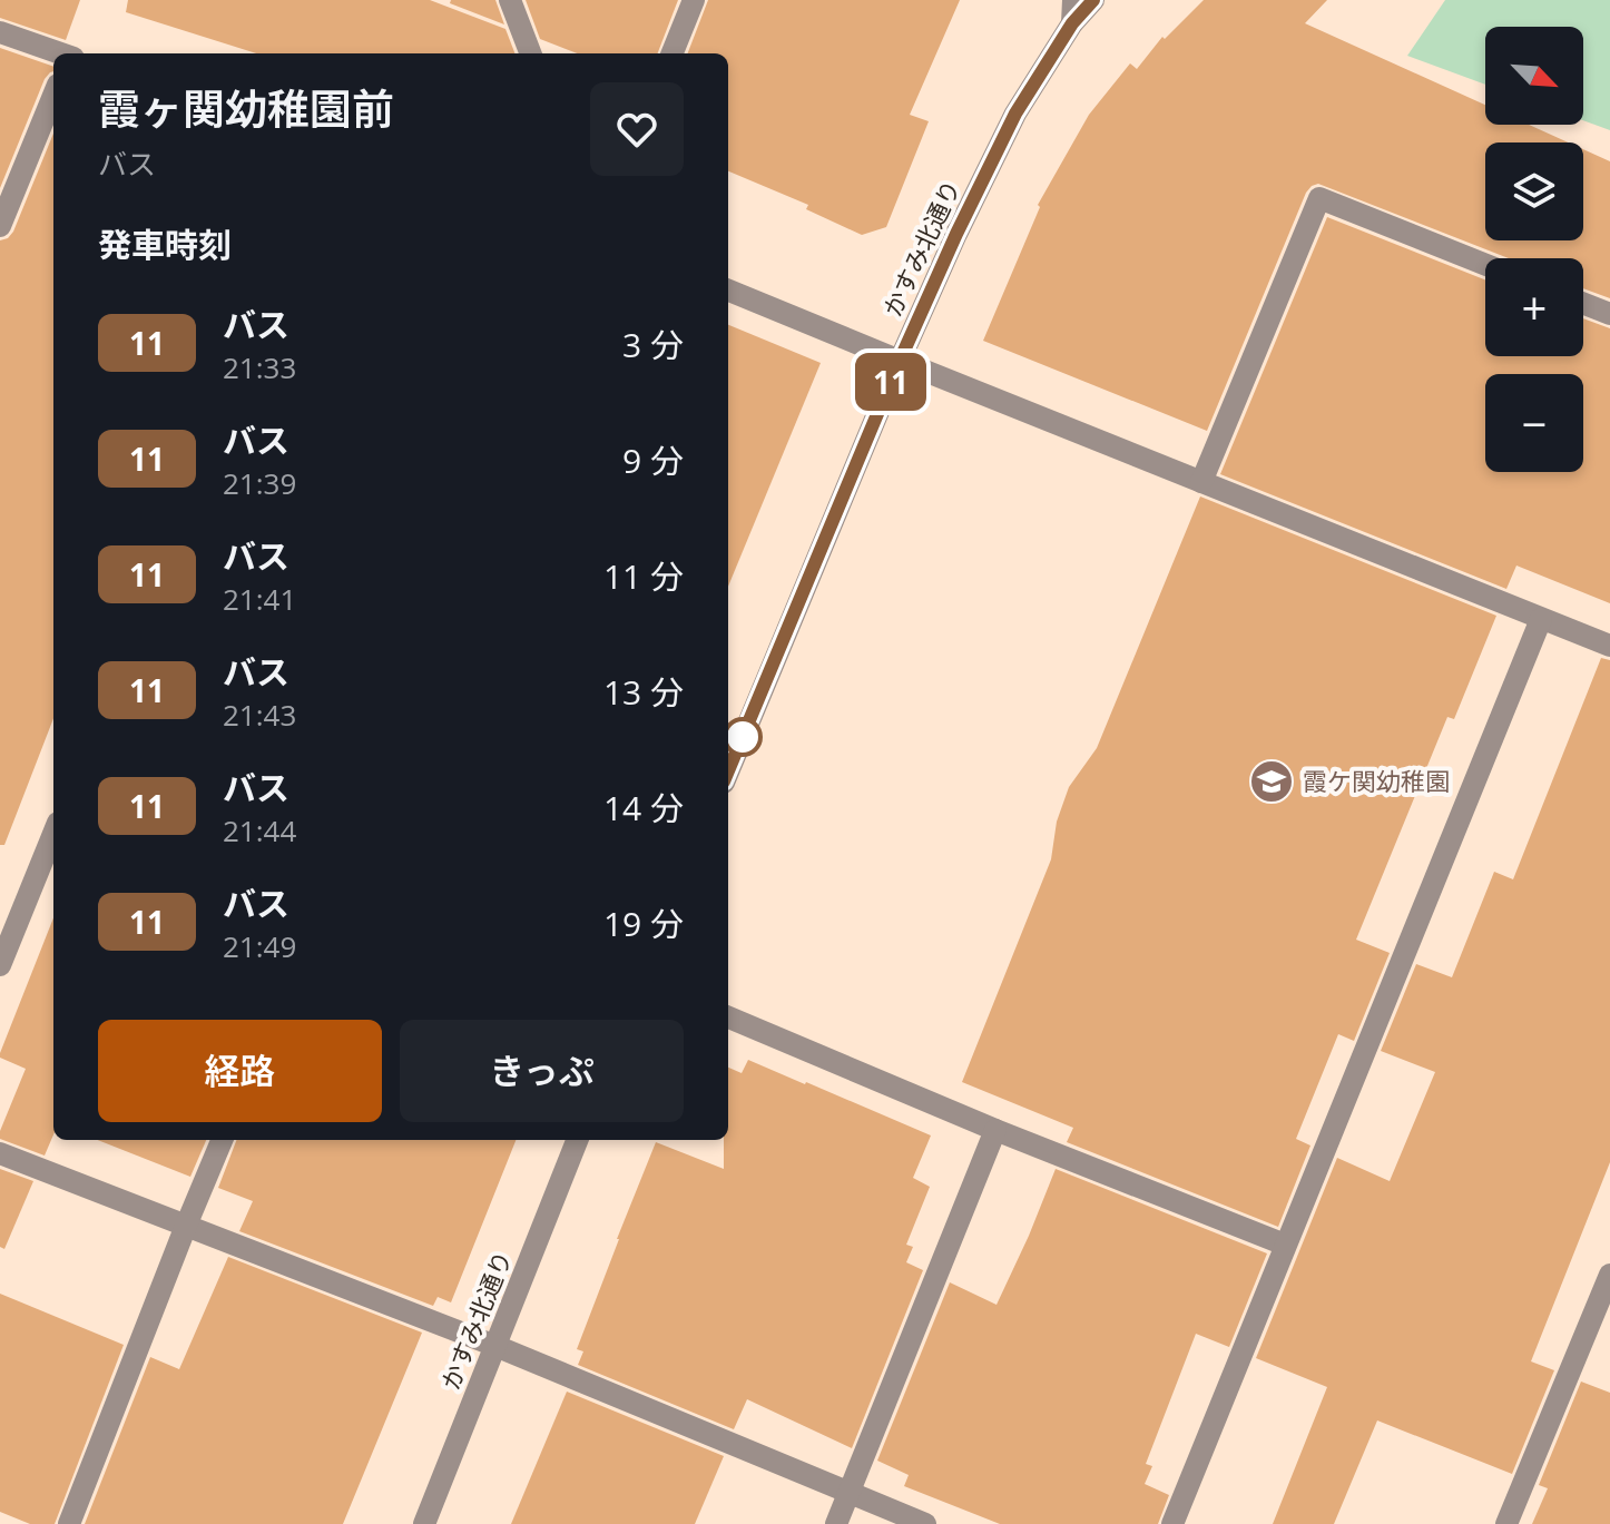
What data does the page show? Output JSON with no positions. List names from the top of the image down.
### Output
{
  "streets": {
    "street": ["かすみ北通り"]
  },
  "places": {
    "school or university": ["霞ケ関幼稚園"]
  },
  "lines": ["bus line 11"],
  "north": "bottom right",
  "page": {
    "on_map": "11",
    "map_buttons": ["+", "−"],
    "heading": [
      ["霞ヶ関幼稚園前", "バス"],
      "発車時刻"
    ],
    "list": [
      {
        "mark": "11",
        "name": "バス",
        "note": "21:33",
        "value": "3 分"
      },
      {
        "mark": "11",
        "name": "バス",
        "note": "21:39",
        "value": "9 分"
      },
      {
        "mark": "11",
        "name": "バス",
        "note": "21:41",
        "value": "11 分"
      },
      {
        "mark": "11",
        "name": "バス",
        "note": "21:43",
        "value": "13 分"
      },
      {
        "mark": "11",
        "name": "バス",
        "note": "21:44",
        "value": "14 分"
      },
      {
        "mark": "11",
        "name": "バス",
        "note": "21:49",
        "value": "19 分"
      }
    ],
    "buttons": ["経路", "きっぷ"]
  }
}
